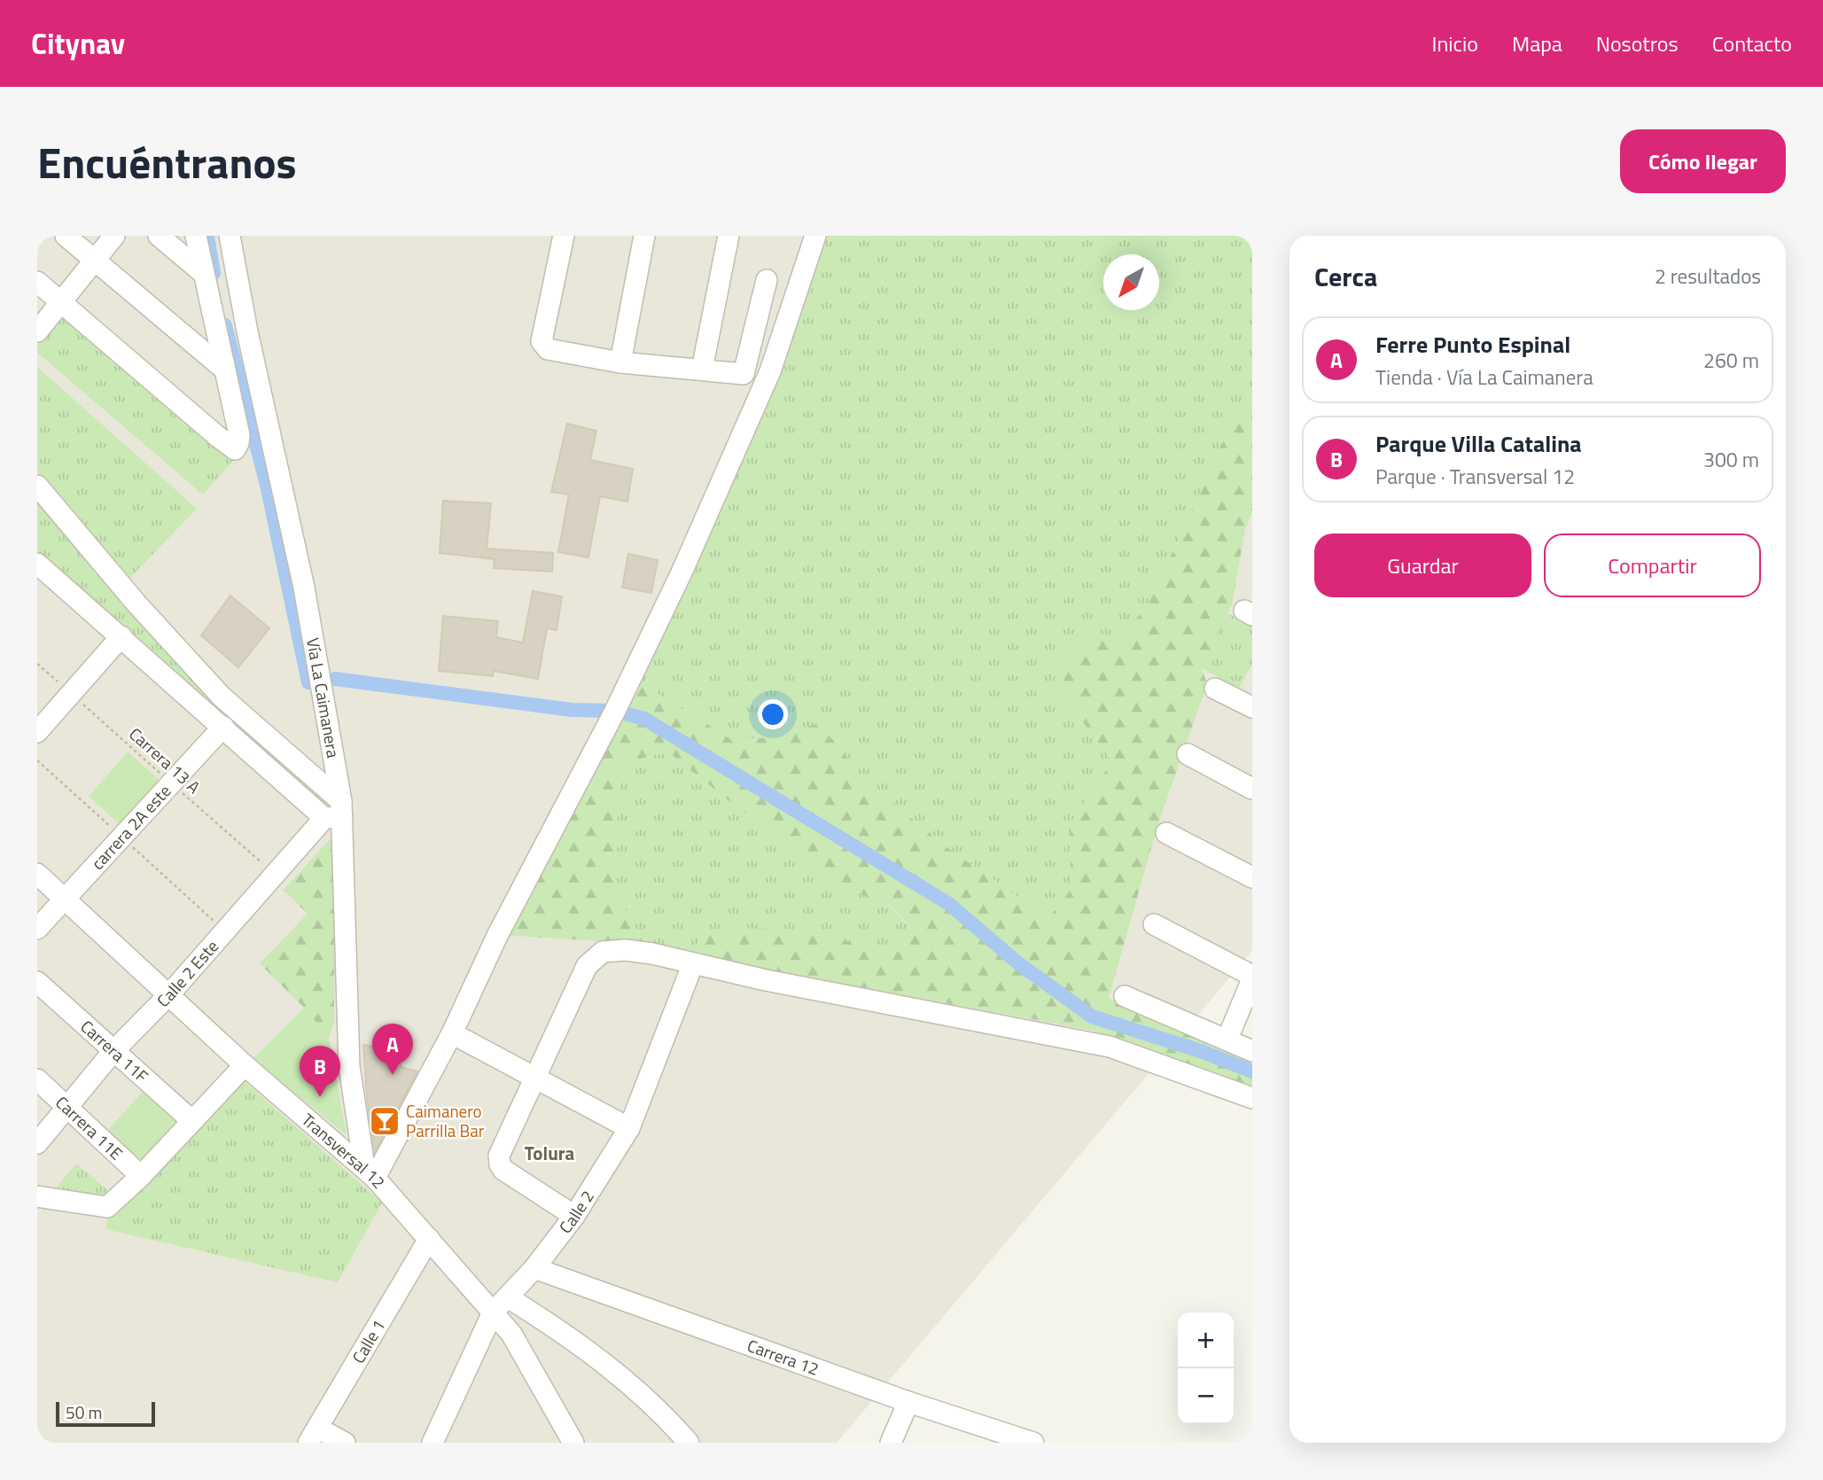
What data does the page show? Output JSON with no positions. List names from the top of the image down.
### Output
{
  "streets": {
    "street": [
      "Vía La Caimanera",
      "carrera 2A este",
      "Calle 2 Este",
      "Carrera 11F",
      "Carrera 11E",
      "Transversal 12",
      "Calle 2",
      "Calle 1",
      "Carrera 12"
    ],
    "path": ["Carrera 13 A"]
  },
  "crossings": [
    ["Vía La Caimanera", "Calle 2 Este"],
    ["Vía La Caimanera", "Transversal 12"],
    ["Carrera 13 A", "carrera 2A este"],
    ["Carrera 13 A", "Calle 2 Este"],
    ["carrera 2A este", "Transversal 12"],
    ["Calle 2 Este", "Carrera 11F"],
    ["Calle 2 Este", "Carrera 11E"],
    ["Calle 2 Este", "Transversal 12"],
    ["Transversal 12", "Calle 2"],
    ["Transversal 12", "Calle 1"],
    ["Calle 2", "Carrera 12"]
  ],
  "districts": ["Tolura"],
  "places": {
    "bar": ["Caimanero Parrilla Bar"]
  },
  "scale_bar": "50 m",
  "north": "bottom left",
  "page": {
    "header": "Citynav",
    "nav": [
      "Inicio",
      "Mapa",
      "Nosotros",
      "Contacto"
    ],
    "title": "Encuéntranos",
    "buttons": [
      "Cómo llegar",
      ["Guardar", "Compartir"]
    ],
    "heading": ["Cerca", "2 resultados"],
    "list": [
      {
        "mark": "A",
        "name": "Ferre Punto Espinal",
        "note": "Tienda · Vía La Caimanera",
        "value": "260 m"
      },
      {
        "mark": "B",
        "name": "Parque Villa Catalina",
        "note": "Parque · Transversal 12",
        "value": "300 m"
      }
    ],
    "pins": ["A", "B"],
    "map_buttons": ["+", "−"],
    "scale": "50 m"
  }
}
